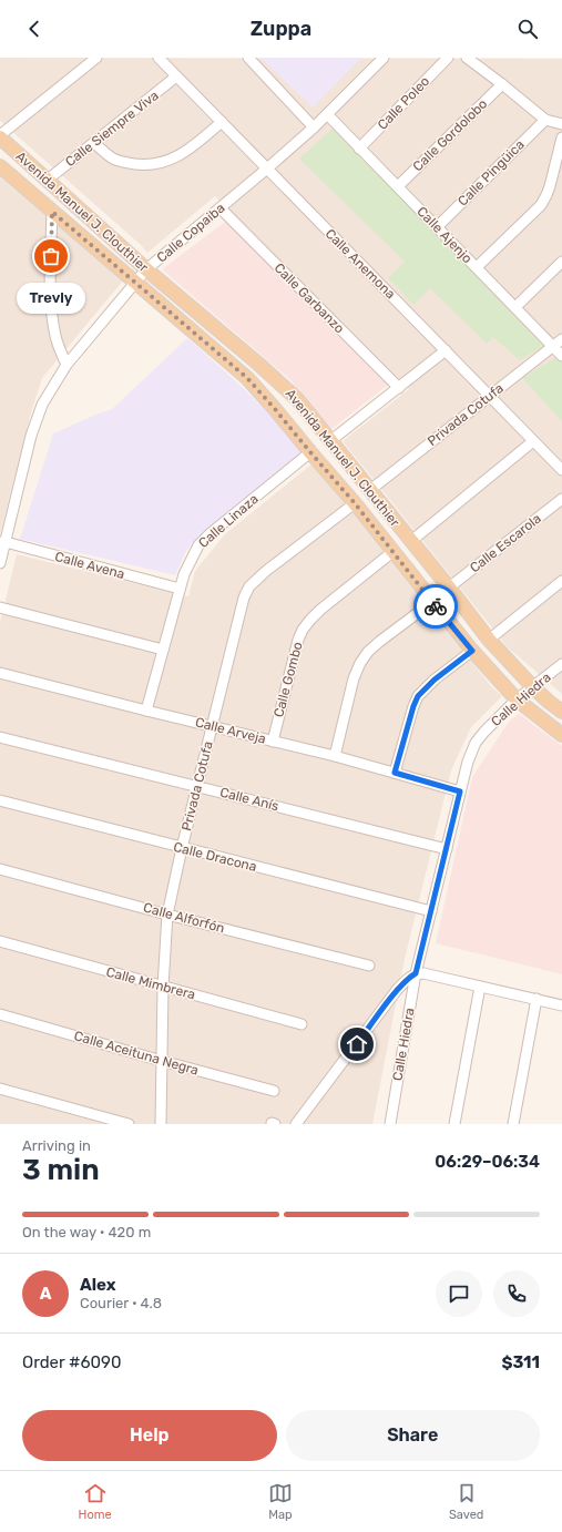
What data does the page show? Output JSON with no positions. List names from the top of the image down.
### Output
{
  "streets": {
    "main road": ["Avenida Manuel J. Clouthier"],
    "street": [
      "Calle Poleo",
      "Calle Siempre Viva",
      "Calle Gordolobo",
      "Calle Pingüica",
      "Calle Copaiba",
      "Calle Ajenjo",
      "Calle Anemona",
      "Calle Garbanzo",
      "Privada Cotufa",
      "Calle Linaza",
      "Calle Escarola",
      "Calle Avena",
      "Calle Gombo",
      "Calle Hiedra",
      "Calle Arveja",
      "Calle Anís",
      "Calle Dracona",
      "Calle Alforfón",
      "Calle Mimbrera",
      "Calle Aceituna Negra"
    ]
  },
  "crossings": [
    ["Calle Poleo", "Calle Ajenjo"],
    ["Calle Siempre Viva", "Avenida Manuel J. Clouthier"],
    ["Calle Siempre Viva", "Calle Anemona"],
    ["Calle Gordolobo", "Calle Ajenjo"],
    ["Calle Pingüica", "Calle Ajenjo"],
    ["Avenida Manuel J. Clouthier", "Calle Copaiba"],
    ["Avenida Manuel J. Clouthier", "Privada Cotufa"],
    ["Avenida Manuel J. Clouthier", "Calle Linaza"],
    ["Avenida Manuel J. Clouthier", "Calle Escarola"],
    ["Avenida Manuel J. Clouthier", "Calle Gombo"],
    ["Avenida Manuel J. Clouthier", "Calle Hiedra"],
    ["Calle Copaiba", "Calle Ajenjo"],
    ["Calle Copaiba", "Calle Anemona"],
    ["Calle Copaiba", "Calle Garbanzo"],
    ["Calle Copaiba", "Calle Avena"],
    ["Calle Ajenjo", "Privada Cotufa"],
    ["Calle Anemona", "Privada Cotufa"],
    ["Privada Cotufa", "Calle Arveja"],
    ["Privada Cotufa", "Calle Anís"],
    ["Privada Cotufa", "Calle Dracona"],
    ["Privada Cotufa", "Calle Alforfón"],
    ["Privada Cotufa", "Calle Mimbrera"],
    ["Privada Cotufa", "Calle Aceituna Negra"],
    ["Calle Linaza", "Calle Avena"],
    ["Calle Linaza", "Calle Arveja"],
    ["Calle Gombo", "Calle Arveja"],
    ["Calle Hiedra", "Calle Arveja"],
    ["Calle Hiedra", "Calle Anís"],
    ["Calle Hiedra", "Calle Dracona"]
  ],
  "places": ["Trevly"],
  "page": {
    "header": "Zuppa",
    "bubble": "Trevly",
    "heading": ["3 min", "Arriving in", "06:29–06:34"],
    "panel": [
      "Alex",
      "Courier · 4.8",
      "Order #6090",
      "$311"
    ],
    "bar": "On the way · 420 m",
    "round": "A",
    "buttons": ["Help", "Share"],
    "tabs": ["Home", "Map", "Saved"]
  }
}
